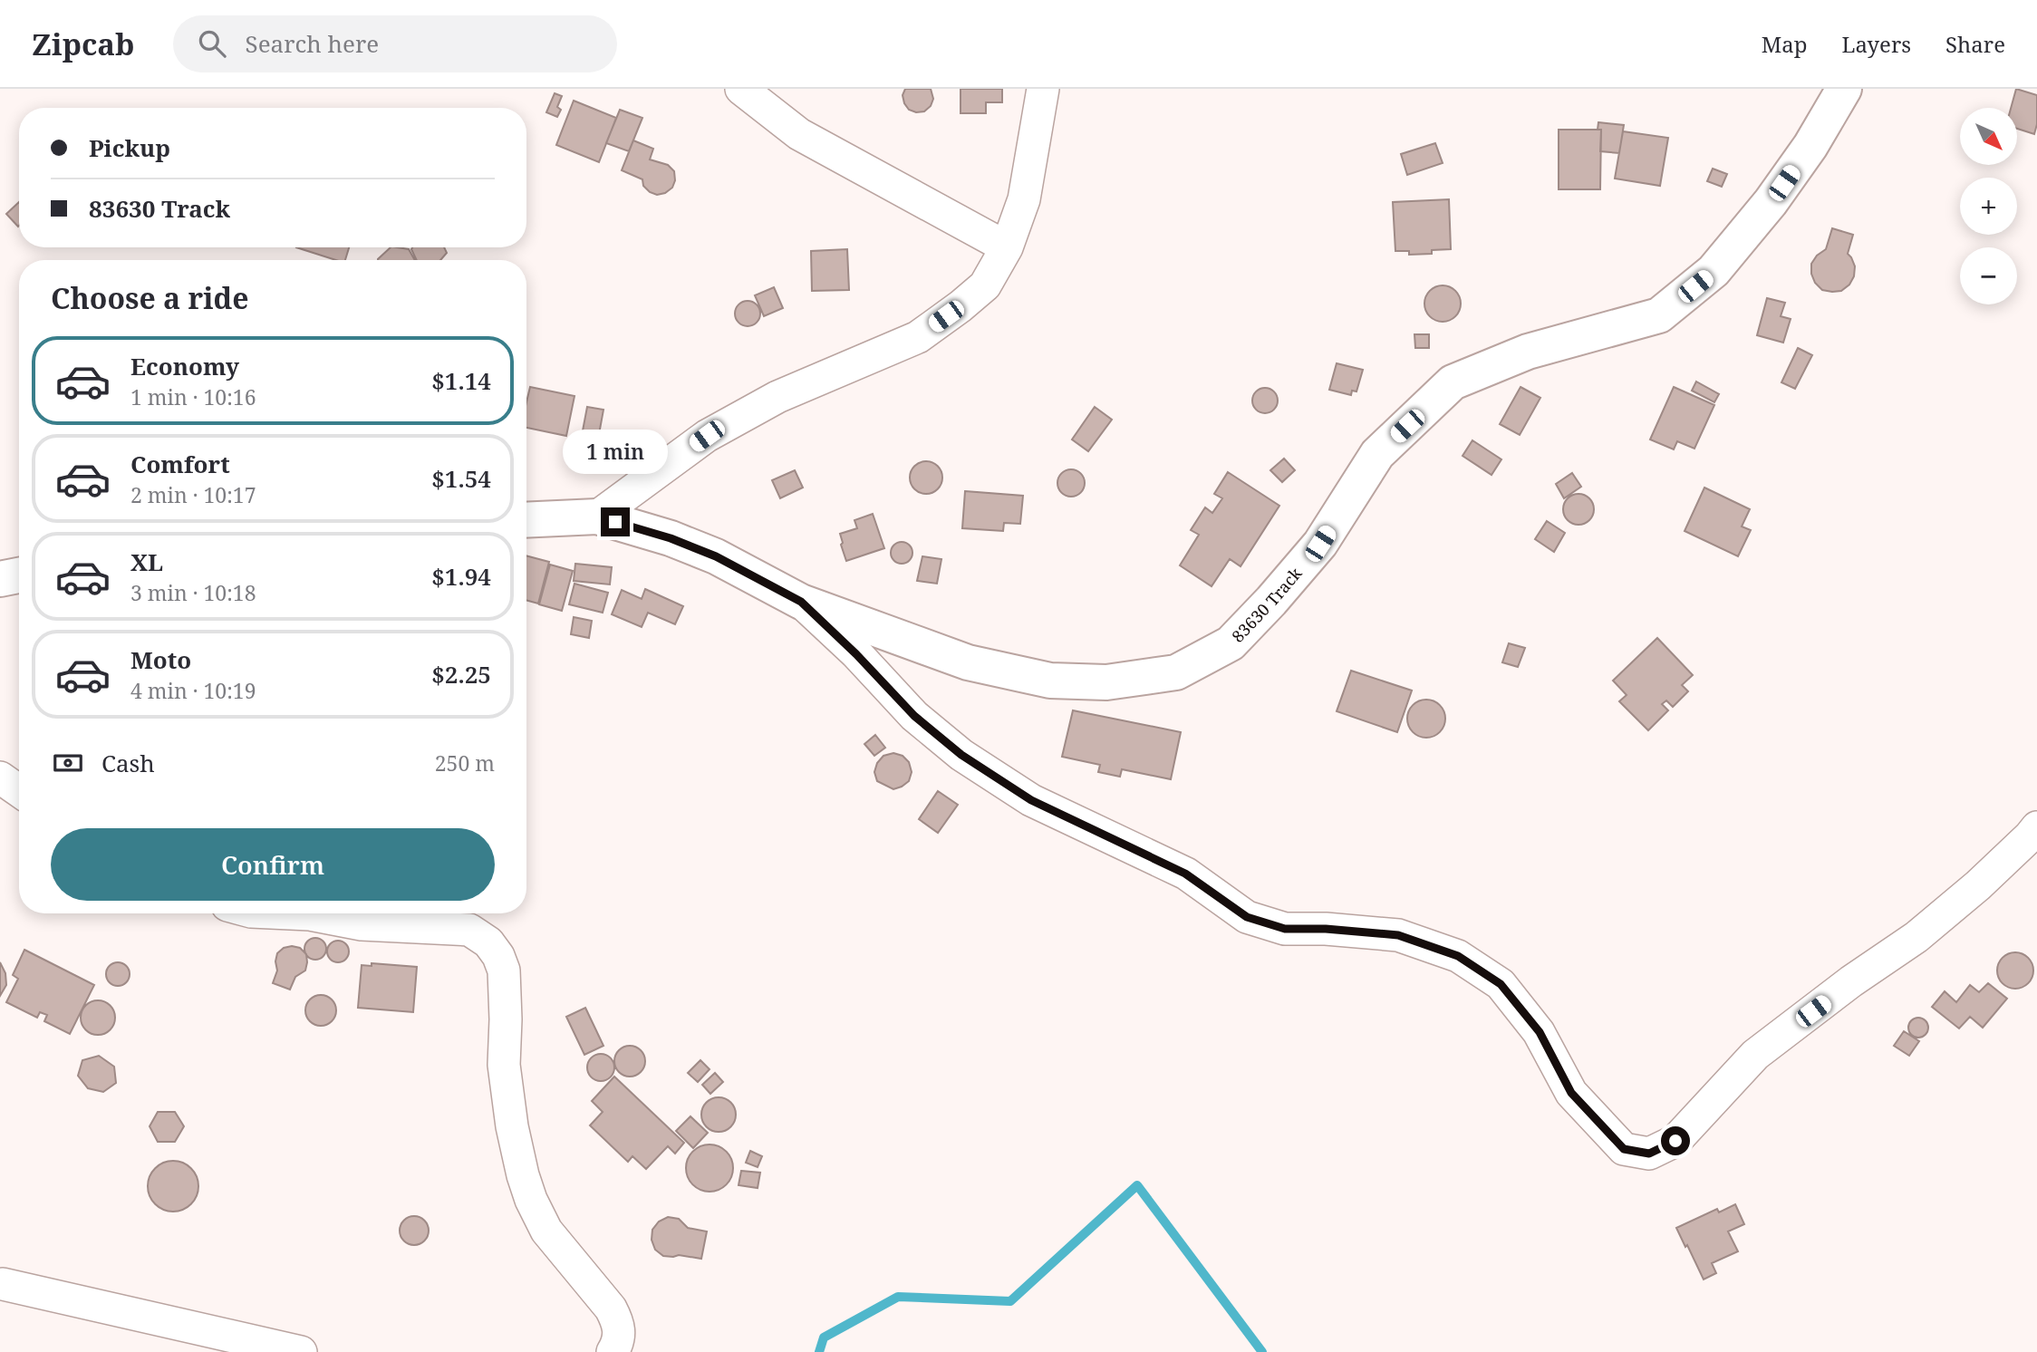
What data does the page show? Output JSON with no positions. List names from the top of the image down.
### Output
{
  "streets": {
    "street": ["83630 Track"]
  },
  "north": "bottom right",
  "page": {
    "header": "Zipcab",
    "search": "Search here",
    "nav": ["Map", "Layers", "Share"],
    "map_buttons": ["+", "−"],
    "banner": ["Pickup", "83630 Track"],
    "heading": "Choose a ride",
    "list": [
      {
        "name": "Economy",
        "note": "1 min · 10:16",
        "value": "$1.14"
      },
      {
        "name": "Comfort",
        "note": "2 min · 10:17",
        "value": "$1.54"
      },
      {
        "name": "XL",
        "note": "3 min · 10:18",
        "value": "$1.94"
      },
      {
        "name": "Moto",
        "note": "4 min · 10:19",
        "value": "$2.25"
      }
    ],
    "bubble": "1 min",
    "pay": ["Cash", "250 m"],
    "buttons": "Confirm"
  }
}
